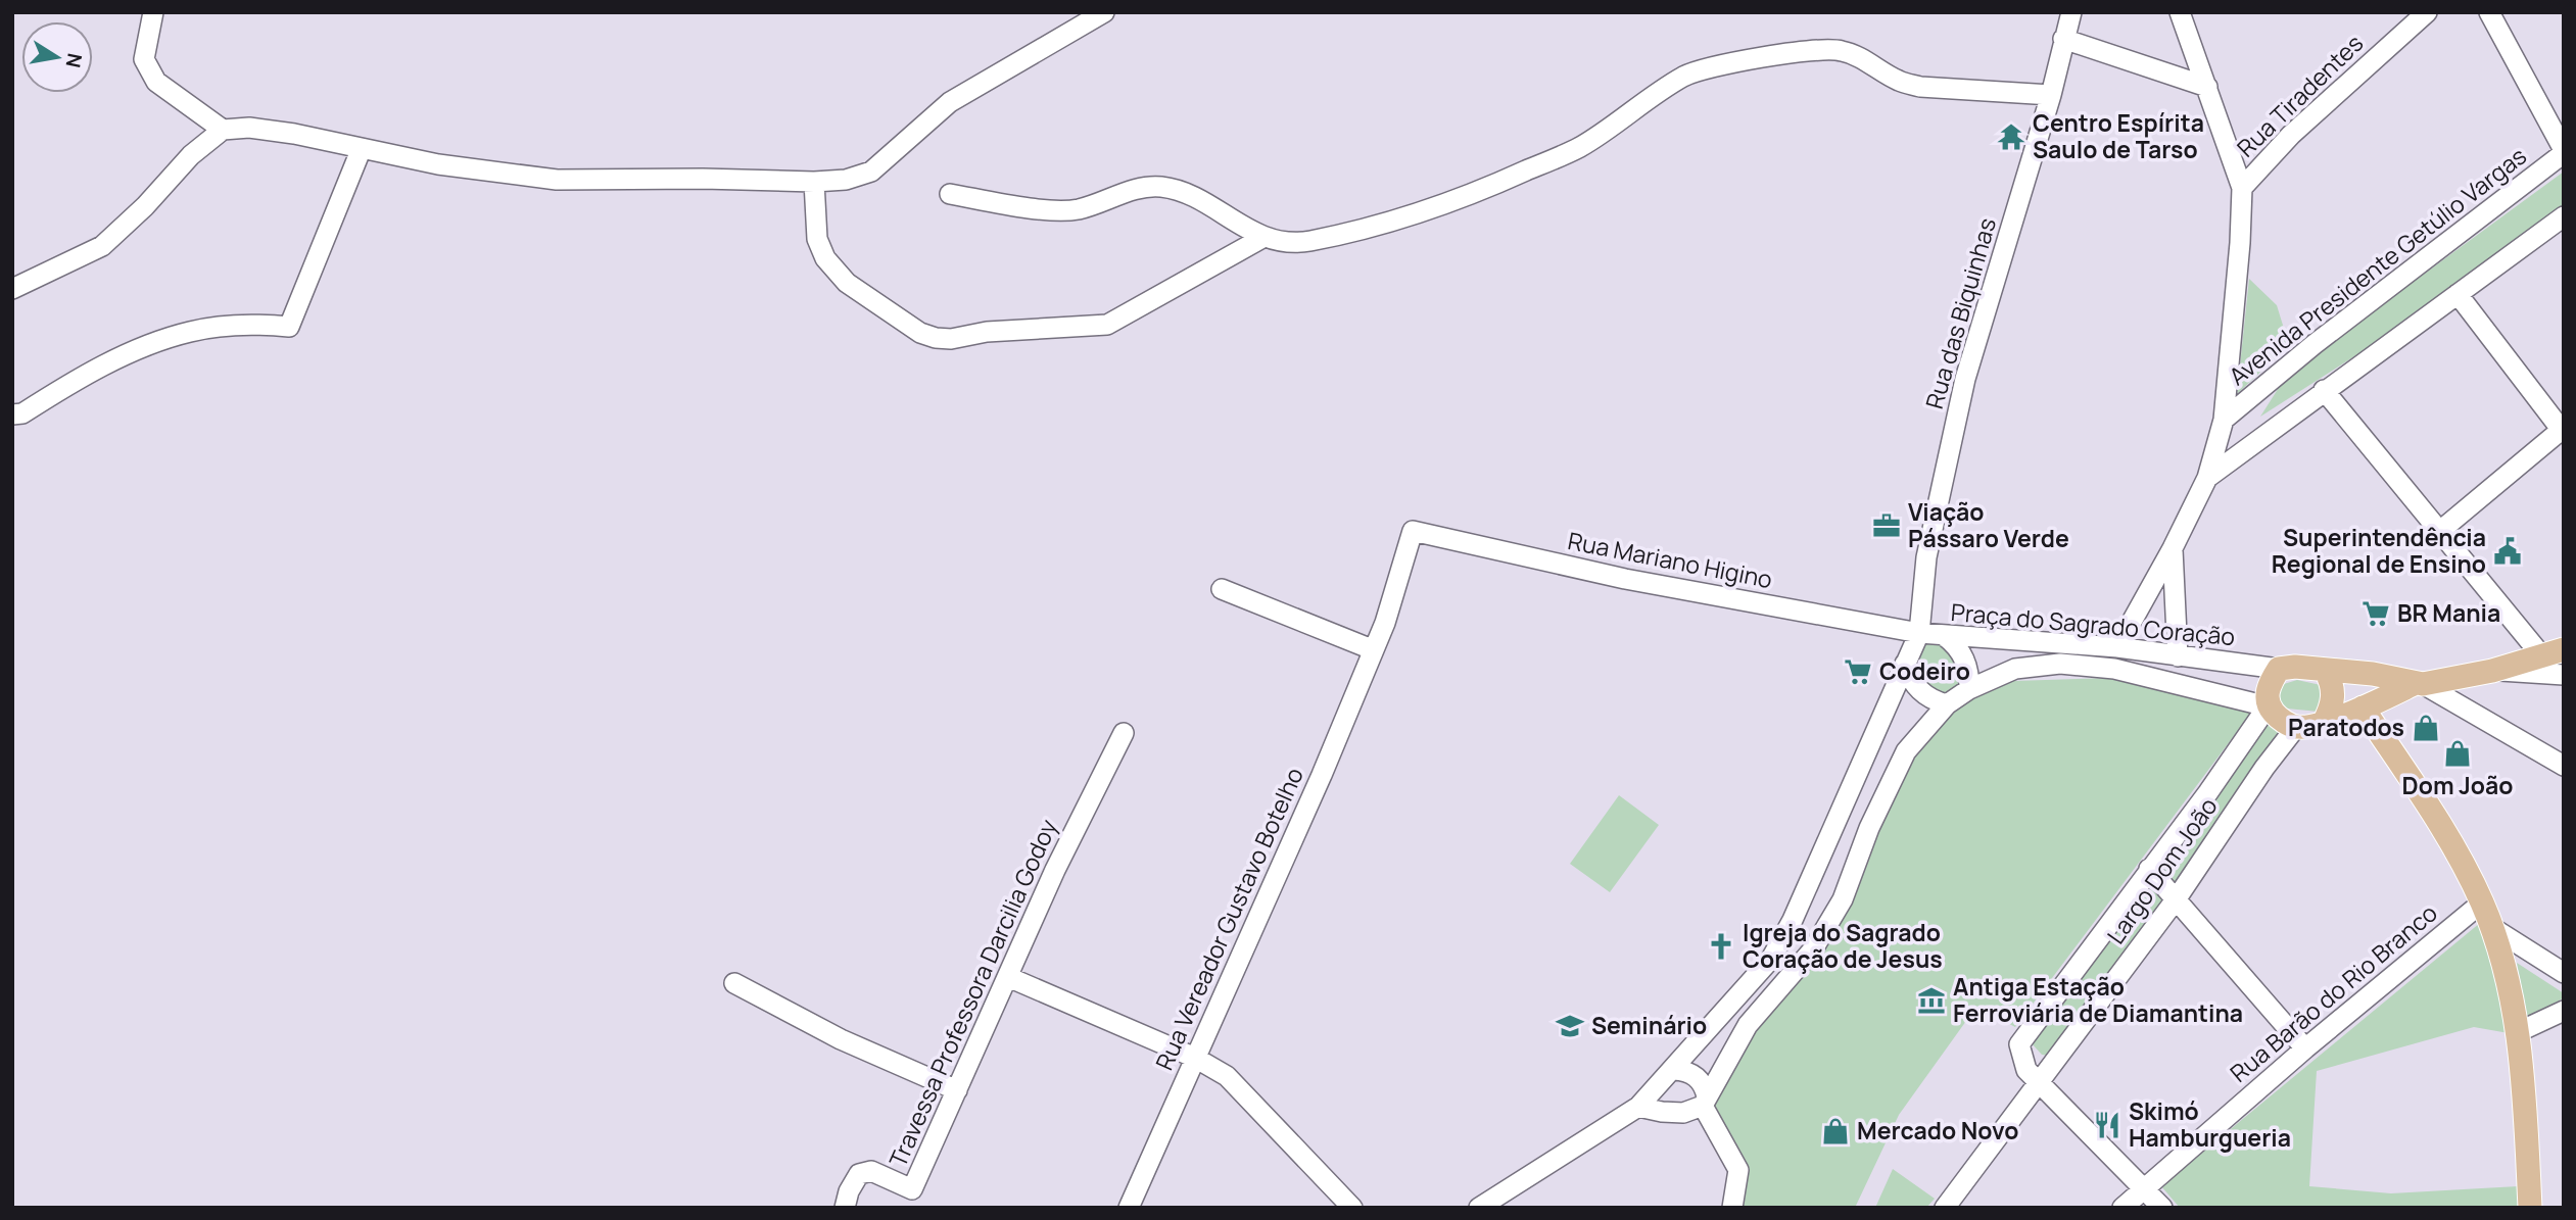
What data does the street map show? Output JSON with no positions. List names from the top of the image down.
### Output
{
  "streets": {
    "street": [
      "Rua Tiradentes",
      "Avenida Presidente Getúlio Vargas",
      "Rua das Biquinhas",
      "Rua Mariano Higino",
      "Praça do Sagrado Coração",
      "Largo Dom João",
      "Rua Vereador Gustavo Botelho",
      "Travessa Professora Darcilia Godoy",
      "Rua Barão do Rio Branco"
    ]
  },
  "crossings": [
    ["Rua das Biquinhas", "Rua Mariano Higino"],
    ["Rua das Biquinhas", "Praça do Sagrado Coração"],
    ["Rua Mariano Higino", "Praça do Sagrado Coração"],
    ["Rua Mariano Higino", "Rua Vereador Gustavo Botelho"],
    ["Praça do Sagrado Coração", "Largo Dom João"]
  ],
  "places": {
    "temple": ["Centro Espírita Saulo de Tarso"],
    "office": ["Viação Pássaro Verde"],
    "public building": ["Superintendência Regional de Ensino"],
    "supermarket": ["BR Mania", "Codeiro"],
    "shop": ["Paratodos", "Dom João", "Mercado Novo"],
    "church": ["Igreja do Sagrado Coração de Jesus"],
    "museum": ["Antiga Estação Ferroviária de Diamantina"],
    "school or university": ["Seminário"],
    "restaurant": ["Skimó Hamburgueria"]
  },
  "north": "right"
}
